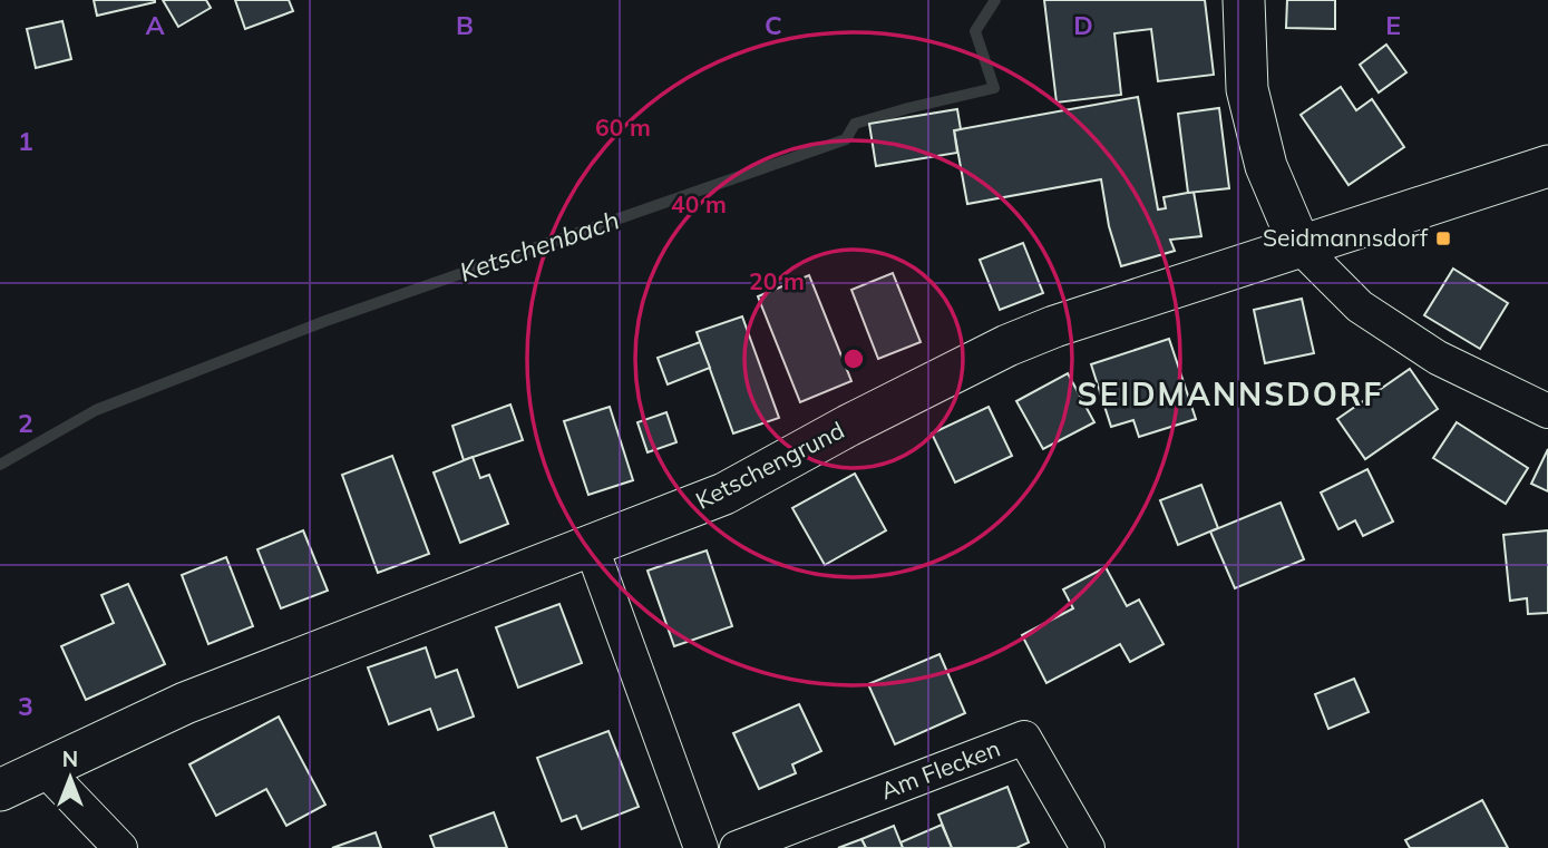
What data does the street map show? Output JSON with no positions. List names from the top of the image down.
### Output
{
  "streets": {
    "street": ["Ketschengrund", "Am Flecken"]
  },
  "districts": ["SEIDMANNSDORF"],
  "water": ["Ketschenbach"],
  "places": {
    "transit": ["Seidmannsdorf"]
  },
  "north": "top",
  "grid": {
    "columns": [
      "A",
      "B",
      "C",
      "D",
      "E"
    ],
    "rows": ["1", "2", "3"]
  },
  "rings": ["60 m", "40 m", "20 m"]
}
